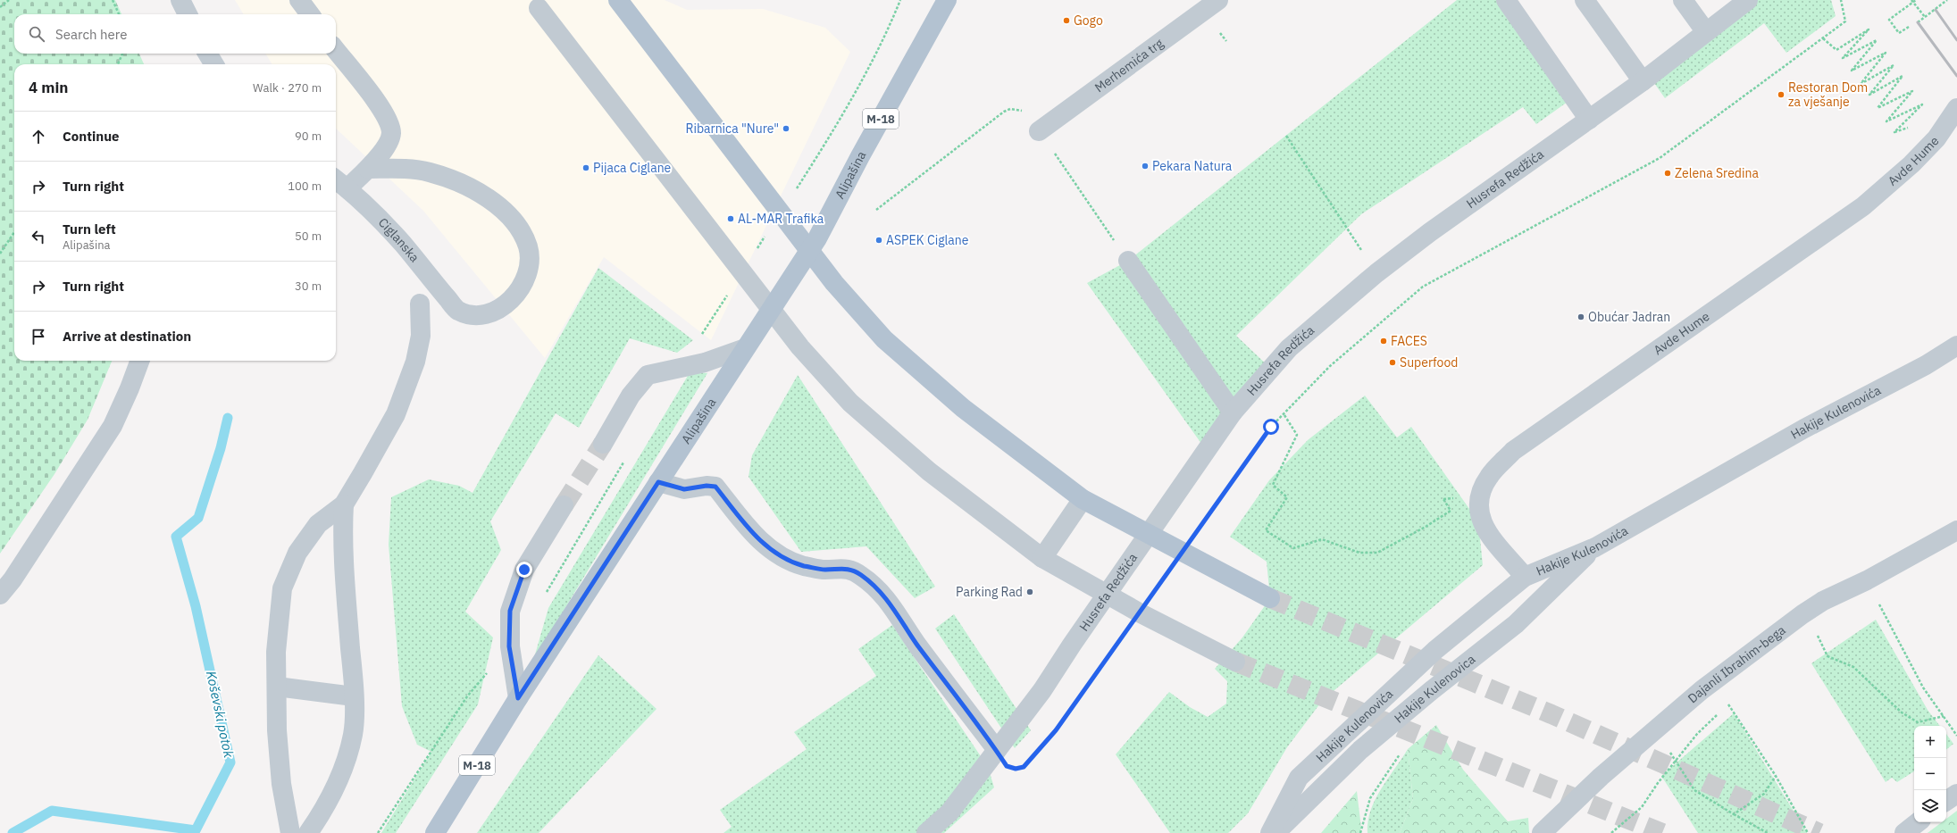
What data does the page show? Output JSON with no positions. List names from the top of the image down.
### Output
{
  "streets": {
    "main road": ["M-18", "Alipašina"],
    "street": [
      "Merhemića trg",
      "Avde Hume",
      "Husrefa Redžića",
      "Ciglanska",
      "Hakije Kulenovića",
      "Dajanli Ibrahim-bega",
      "Hakije Kulenovica"
    ]
  },
  "crossings": [
    ["Avde Hume", "Hakije Kulenovića"],
    ["Hakije Kulenovića", "Hakije Kulenovica"]
  ],
  "water": ["Koševski potok"],
  "places": [
    "Gogo",
    "Restoran Dom za vješanje",
    "Ribarnica \"Nure\"",
    "Pekara Natura",
    "Pijaca Ciglane",
    "Zelena Sredina",
    "AL-MAR Trafika",
    "ASPEK Ciglane",
    "Obućar Jadran",
    "FACES",
    "Superfood",
    "Parking Rad"
  ],
  "page": {
    "search": "Search here",
    "heading": ["4 min", "Walk · 270 m"],
    "list": [
      ["Continue", "90 m"],
      ["Turn right", "100 m"],
      ["Turn left", "Alipašina", "50 m"],
      ["Turn right", "30 m"],
      "Arrive at destination"
    ],
    "map_buttons": ["+", "−"]
  }
}
